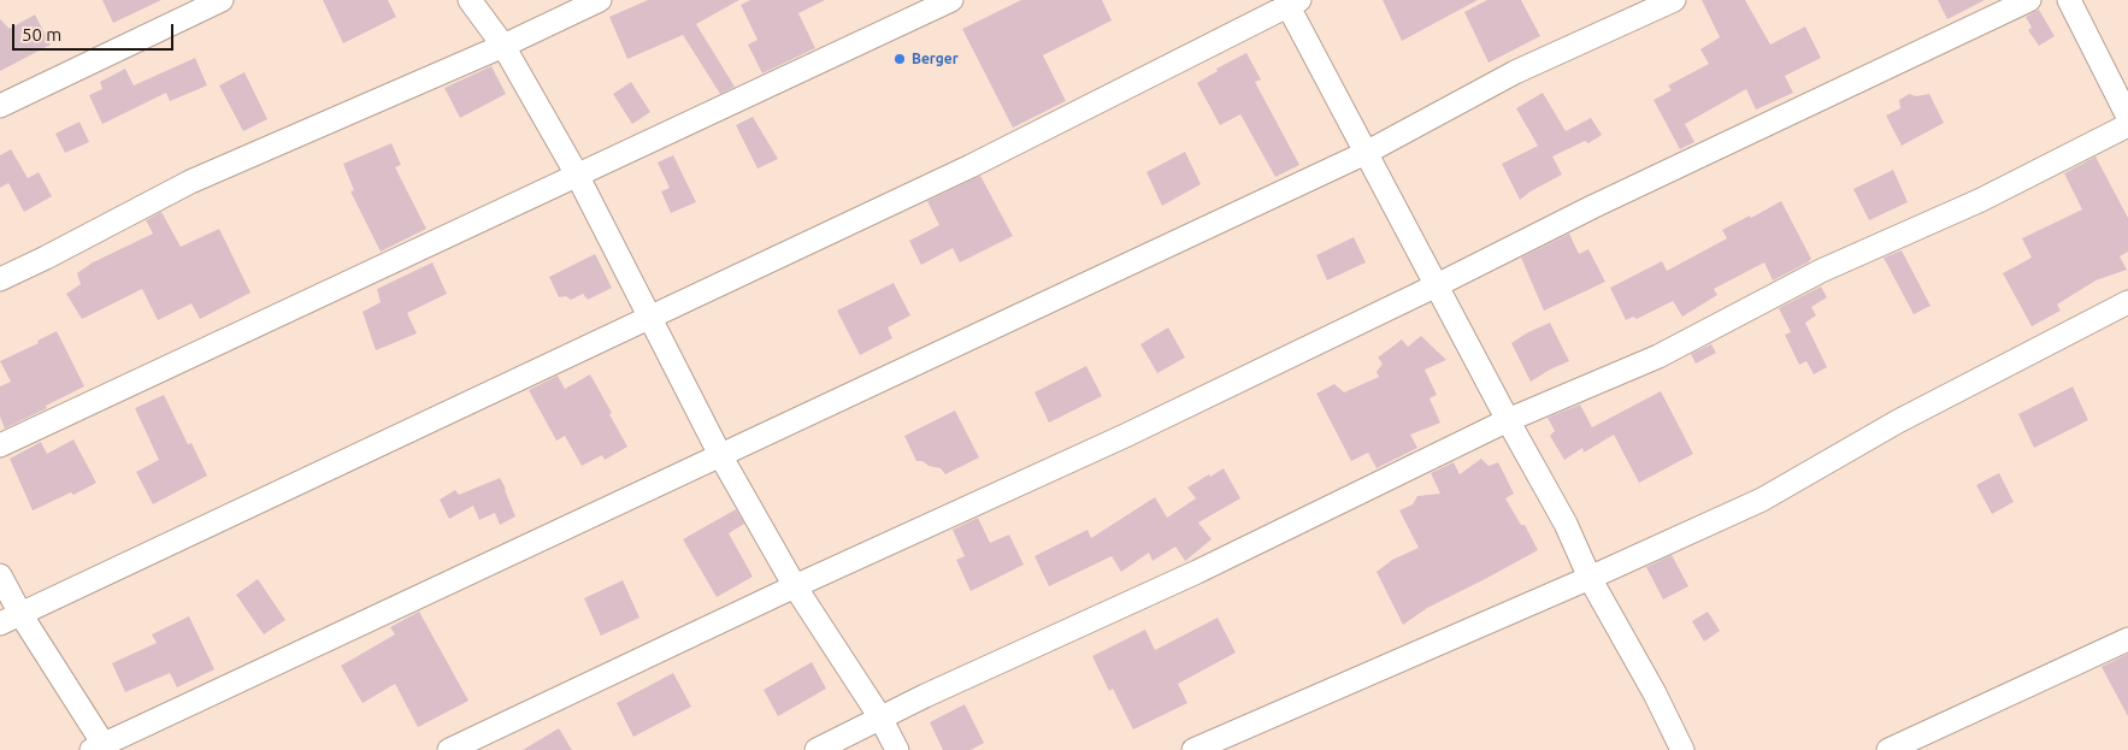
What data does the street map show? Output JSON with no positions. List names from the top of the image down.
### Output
{
  "places": ["Berger"],
  "scale_bar": "50 m"
}
